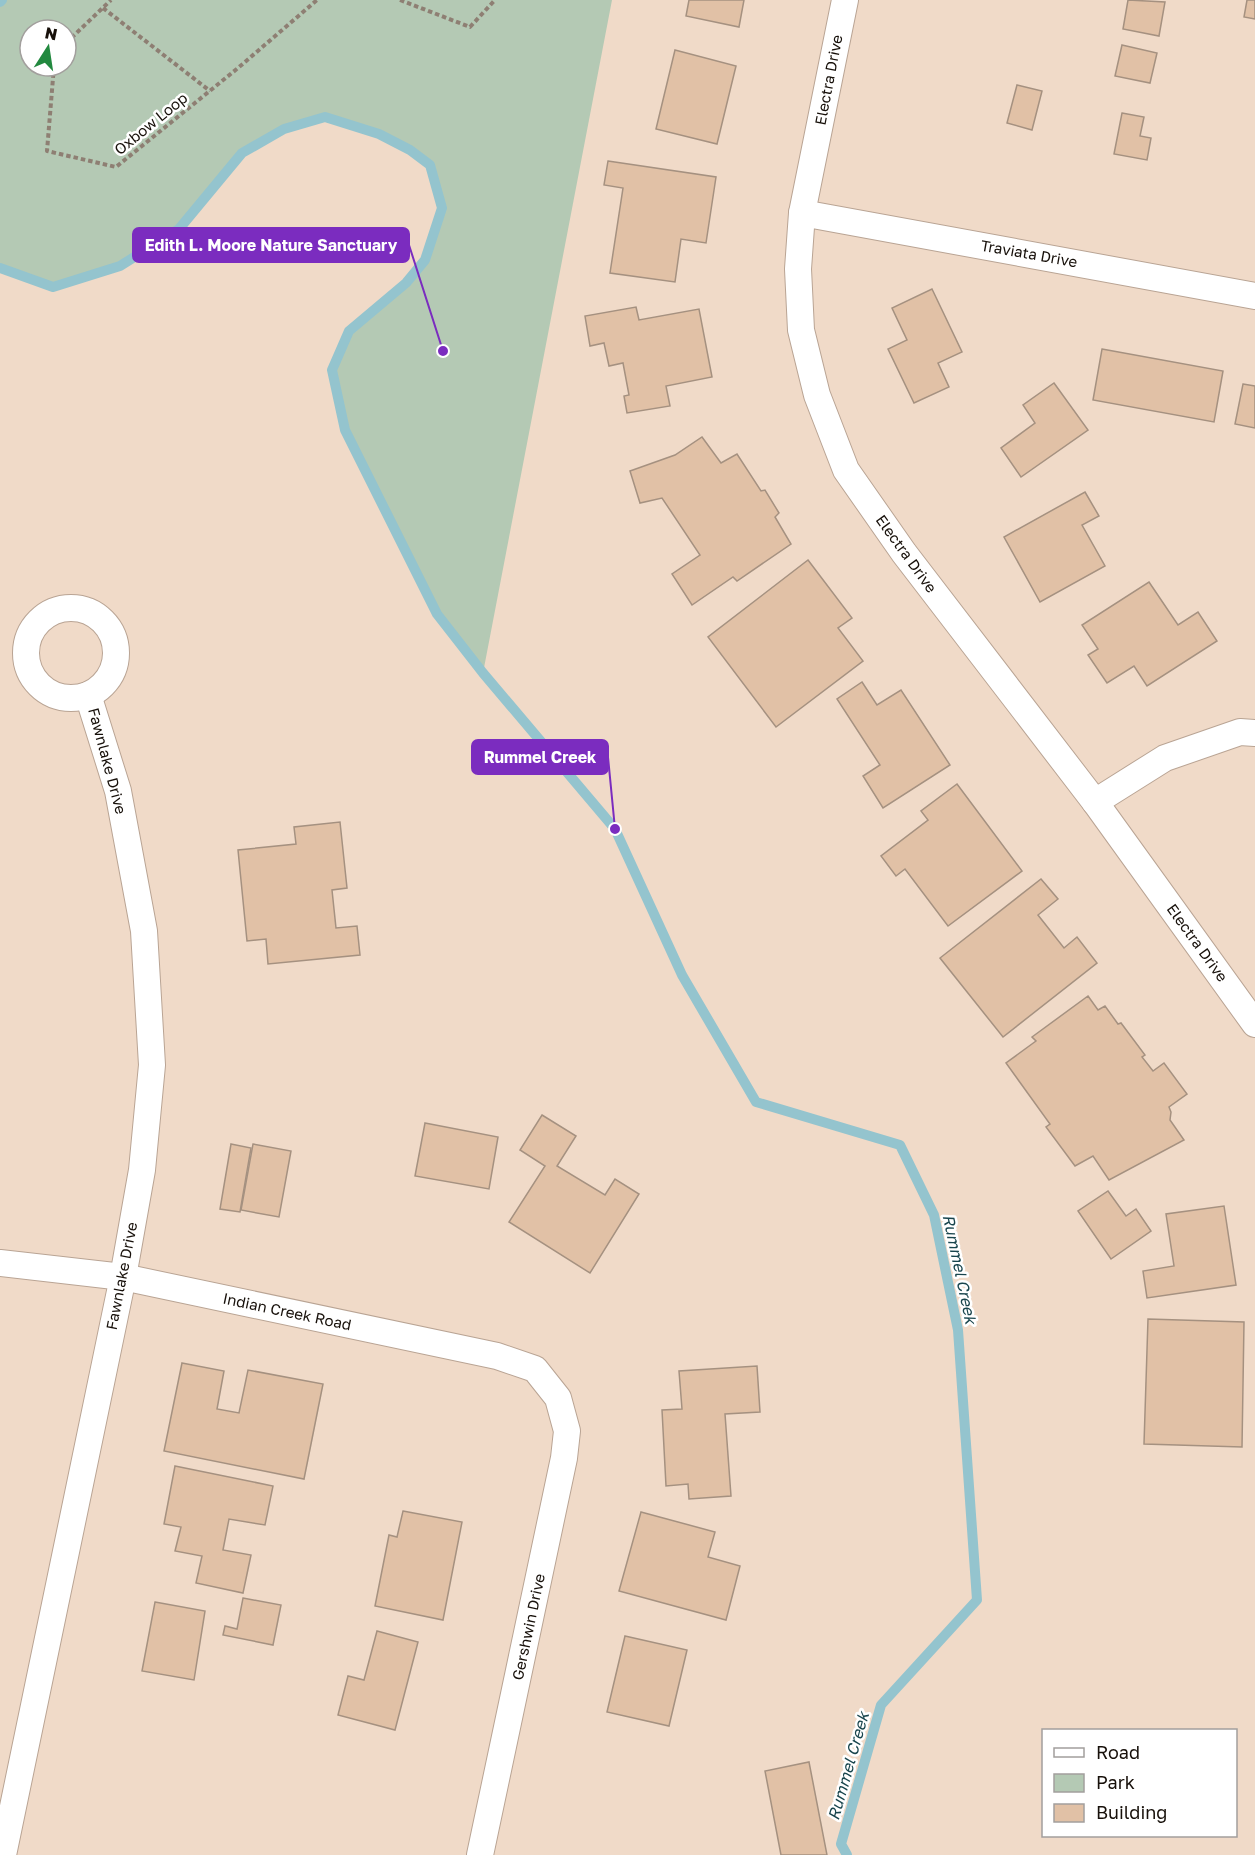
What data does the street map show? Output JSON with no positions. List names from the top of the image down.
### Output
{
  "streets": {
    "street": [
      "Electra Drive",
      "Traviata Drive",
      "Fawnlake Drive",
      "Indian Creek Road",
      "Gershwin Drive"
    ],
    "path": ["Oxbow Loop"]
  },
  "crossings": [
    ["Electra Drive", "Traviata Drive"],
    ["Fawnlake Drive", "Indian Creek Road"],
    ["Indian Creek Road", "Gershwin Drive"]
  ],
  "water": ["Rummel Creek"],
  "places": ["Edith L. Moore Nature Sanctuary", "Rummel Creek"],
  "legend": ["Road", "Park", "Building"],
  "north": "top"
}
